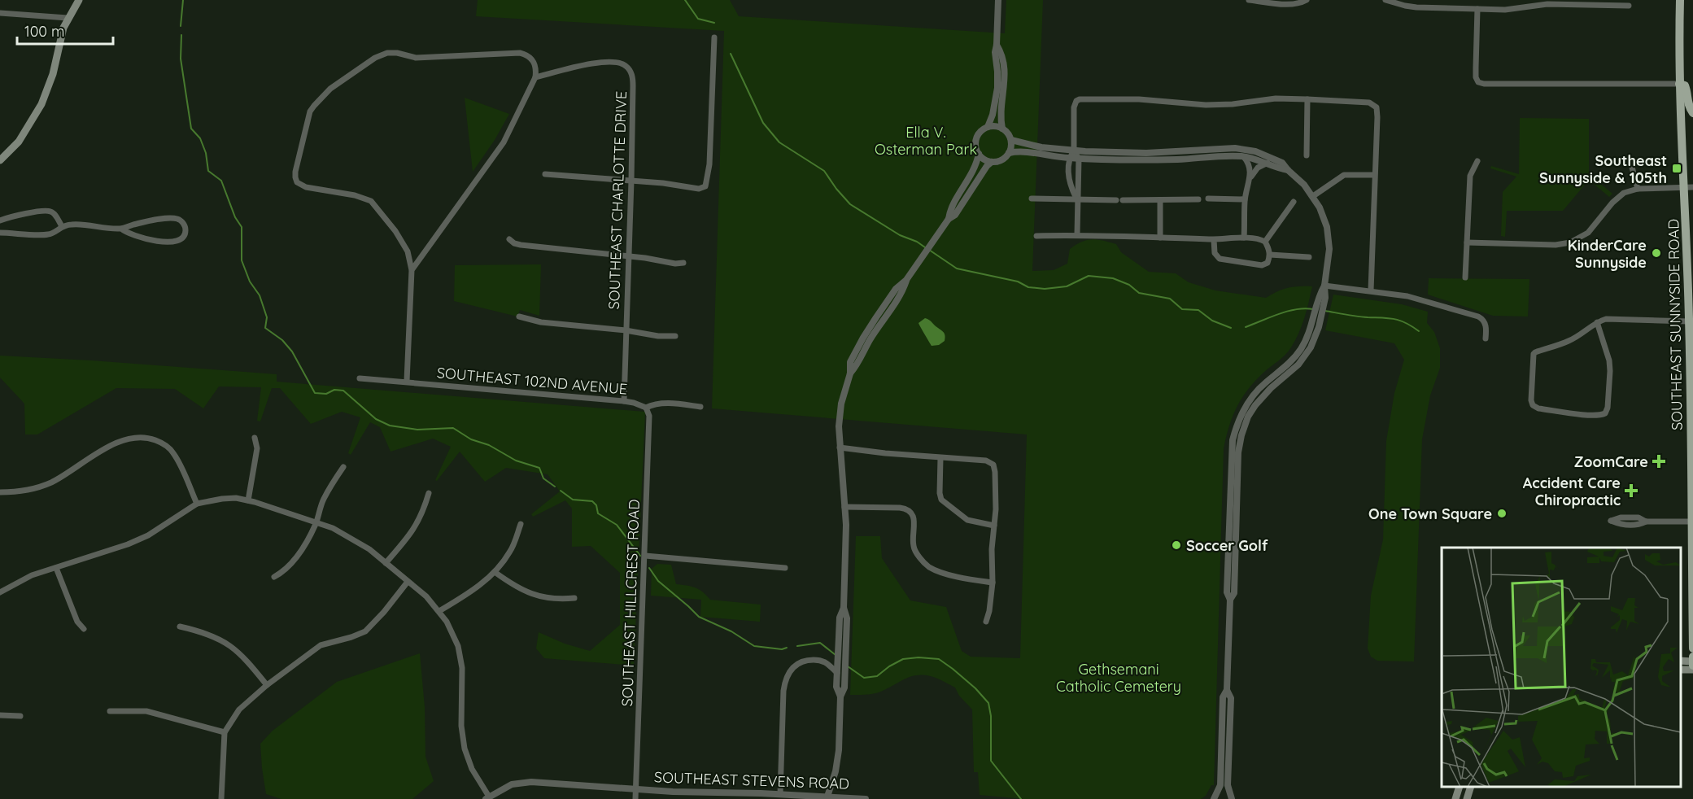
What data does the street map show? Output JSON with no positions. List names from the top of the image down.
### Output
{
  "streets": {
    "main road": ["SOUTHEAST SUNNYSIDE ROAD"],
    "street": [
      "SOUTHEAST CHARLOTTE DRIVE",
      "SOUTHEAST 102ND AVENUE",
      "SOUTHEAST HILLCREST ROAD",
      "SOUTHEAST STEVENS ROAD"
    ]
  },
  "crossings": [
    ["SOUTHEAST CHARLOTTE DRIVE", "SOUTHEAST 102ND AVENUE"],
    ["SOUTHEAST 102ND AVENUE", "SOUTHEAST HILLCREST ROAD"],
    ["SOUTHEAST HILLCREST ROAD", "SOUTHEAST STEVENS ROAD"]
  ],
  "parks": ["Ella V. Osterman Park", "Gethsemani Catholic Cemetery"],
  "places": {
    "transit": ["Southeast Sunnyside & 105th"],
    "other": ["KinderCare Sunnyside", "One Town Square", "Soccer Golf"],
    "health": ["ZoomCare", "Accident Care Chiropractic"]
  },
  "scale_bar": "100 m"
}
